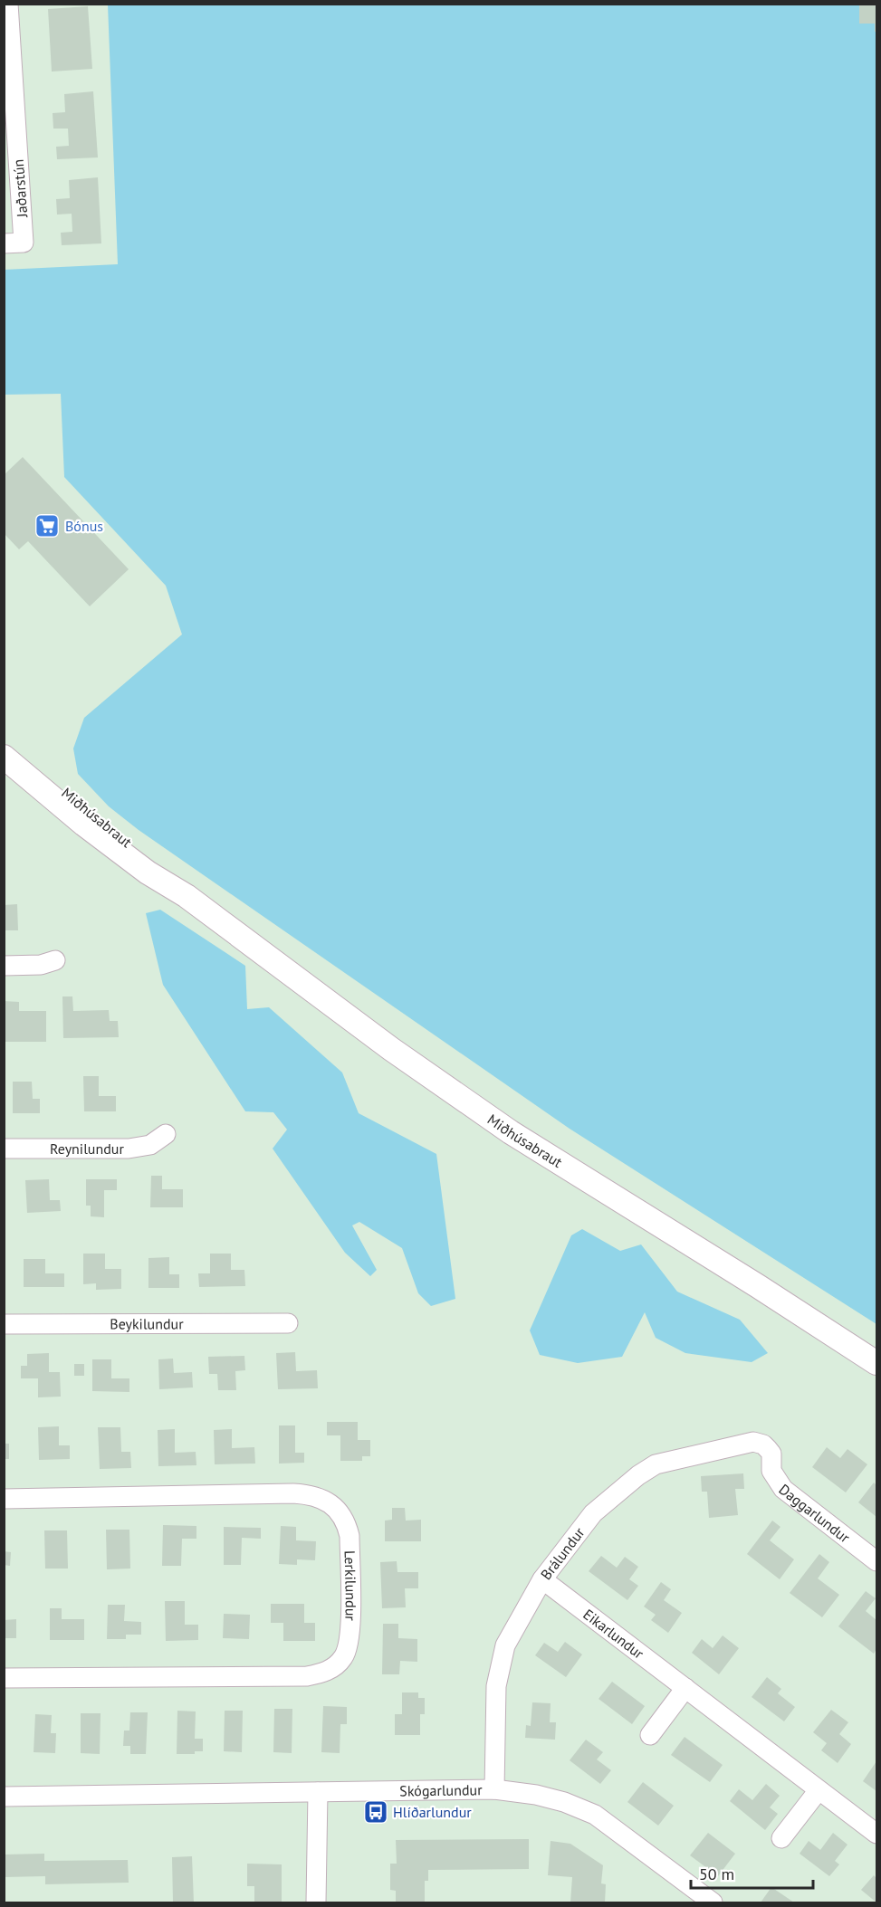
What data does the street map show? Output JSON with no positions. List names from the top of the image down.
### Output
{
  "streets": {
    "street": [
      "Jaðarstún",
      "Miðhúsabraut",
      "Reynilundur",
      "Beykilundur",
      "Daggarlundur",
      "Brálundur",
      "Lerkilundur",
      "Eikarlundur",
      "Skógarlundur"
    ]
  },
  "crossings": [
    ["Daggarlundur", "Brálundur"],
    ["Brálundur", "Eikarlundur"],
    ["Brálundur", "Skógarlundur"]
  ],
  "places": {
    "supermarket": ["Bónus"],
    "bus stop": ["Hlíðarlundur"]
  },
  "scale_bar": "50 m"
}
